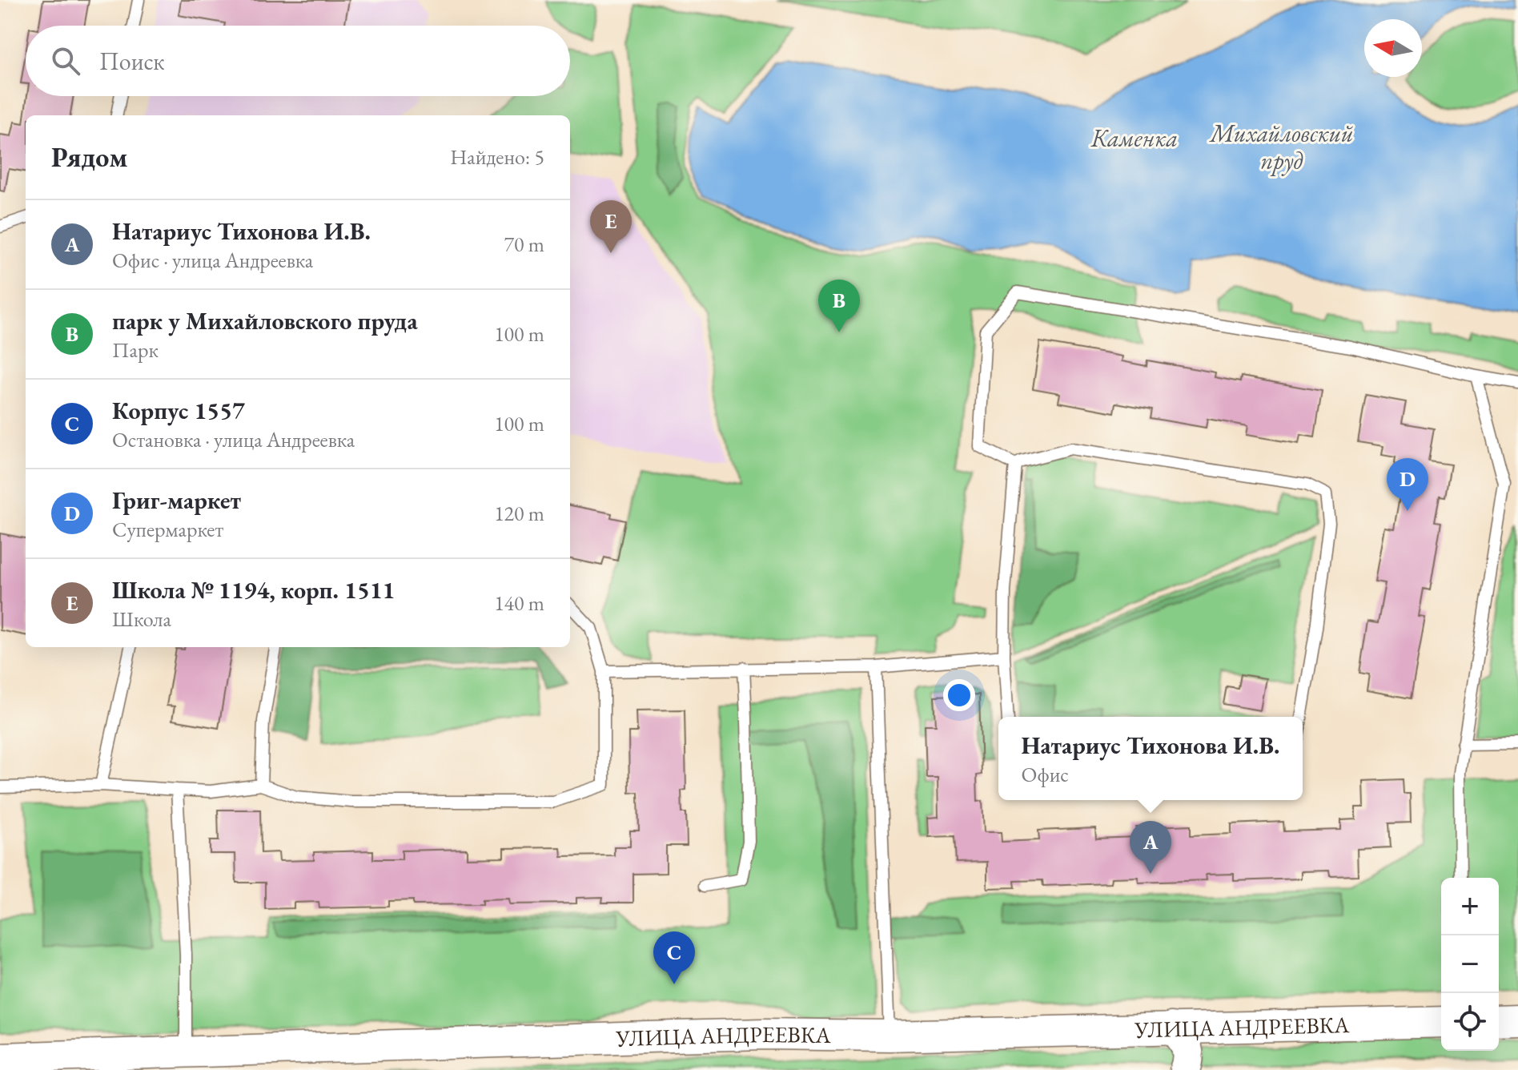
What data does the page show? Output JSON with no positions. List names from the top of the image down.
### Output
{
  "streets": {
    "main road": ["УЛИЦА АНДРЕЕВКА"]
  },
  "water": ["Михайловский пруд", "Каменка"],
  "north": "left",
  "page": {
    "search": "Поиск",
    "heading": ["Рядом", "Найдено: 5"],
    "list": [
      {
        "mark": "A",
        "name": "Натариус Тихонова И.В.",
        "note": "Офис · улица Андреевка",
        "value": "70 m"
      },
      {
        "mark": "B",
        "name": "парк у Михайловского пруда",
        "note": "Парк",
        "value": "100 m"
      },
      {
        "mark": "C",
        "name": "Корпус 1557",
        "note": "Остановка · улица Андреевка",
        "value": "100 m"
      },
      {
        "mark": "D",
        "name": "Григ-маркет",
        "note": "Супермаркет",
        "value": "120 m"
      },
      {
        "mark": "E",
        "name": "Школа № 1194, корп. 1511",
        "note": "Школа",
        "value": "140 m"
      }
    ],
    "pins": [
      "E",
      "B",
      "D",
      "A",
      "C"
    ],
    "popup": ["Натариус Тихонова И.В.", "Офис"],
    "map_buttons": ["+", "−"]
  }
}
